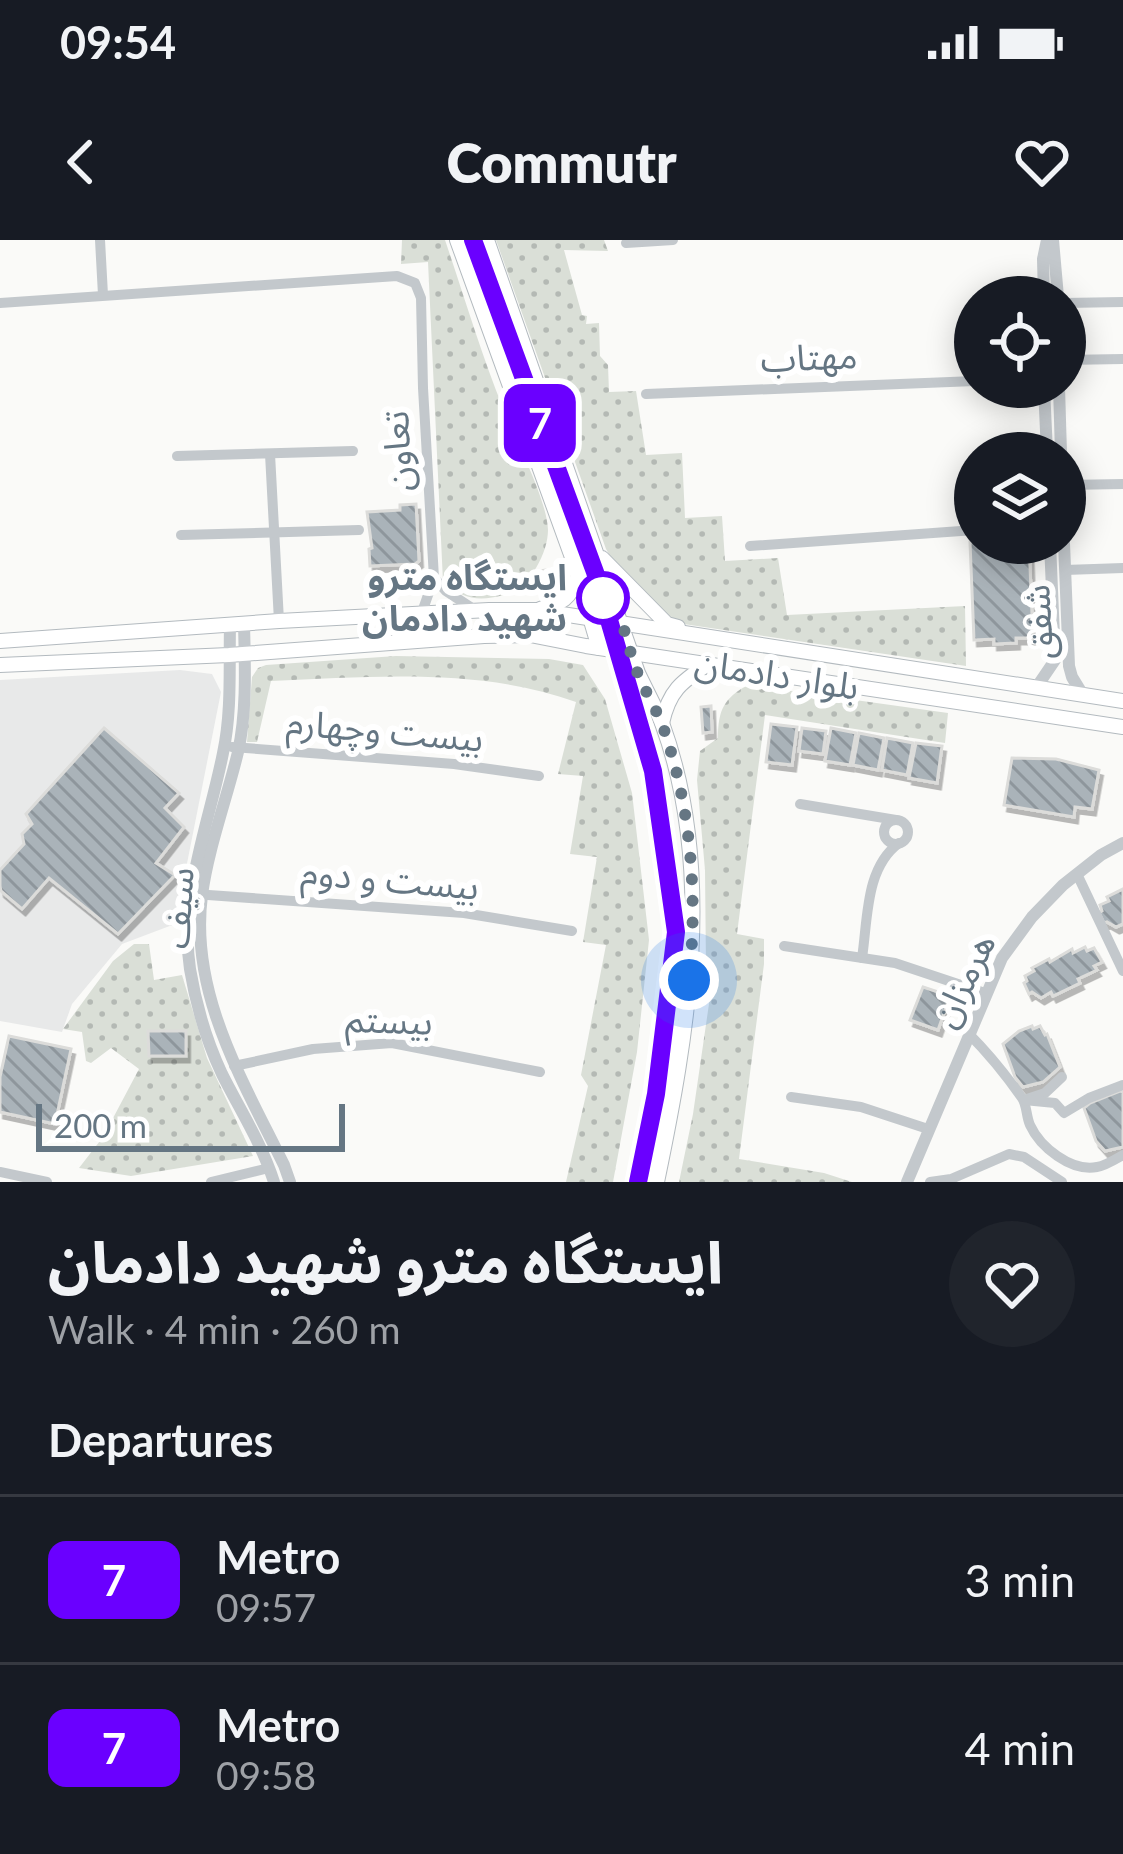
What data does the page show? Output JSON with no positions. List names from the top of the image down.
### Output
{
  "streets": {
    "main road": ["بلوار دادمان"],
    "street": [
      "مهتاب",
      "تعاون",
      "شفق",
      "بیست وچهارم",
      "بیست و دوم",
      "سیف",
      "هرمزان",
      "بیستم"
    ]
  },
  "crossings": [
    ["تعاون", "بلوار دادمان"],
    ["شفق", "بلوار دادمان"],
    ["بلوار دادمان", "سیف"],
    ["بیست وچهارم", "سیف"],
    ["بیست و دوم", "سیف"],
    ["سیف", "بیستم"]
  ],
  "places": ["ایستگاه مترو شهید دادمان"],
  "lines": ["metro line 7"],
  "scale_bar": "200 m",
  "page": {
    "status": "09:54",
    "header": "Commutr",
    "on_map": "7",
    "scale": "200 m",
    "heading": [
      ["ایستگاه مترو شهید دادمان", "Walk · 4 min · 260 m"],
      "Departures"
    ],
    "list": [
      {
        "mark": "7",
        "name": "Metro",
        "note": "09:57",
        "value": "3 min"
      },
      {
        "mark": "7",
        "name": "Metro",
        "note": "09:58",
        "value": "4 min"
      }
    ]
  }
}
